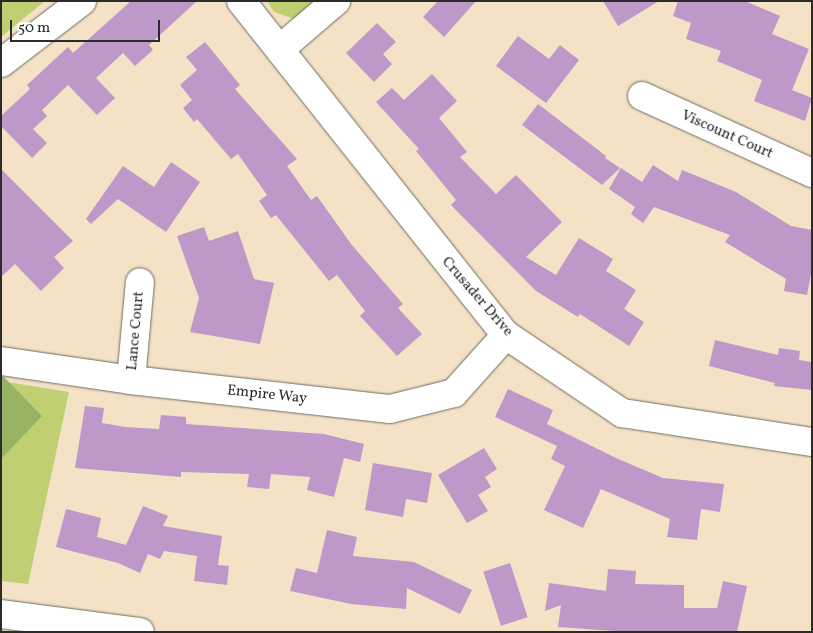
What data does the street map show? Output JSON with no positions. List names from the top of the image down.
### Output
{
  "streets": {
    "street": [
      "Viscount Court",
      "Crusader Drive",
      "Lance Court",
      "Empire Way"
    ]
  },
  "crossings": [
    ["Crusader Drive", "Empire Way"],
    ["Lance Court", "Empire Way"]
  ],
  "scale_bar": "50 m"
}
